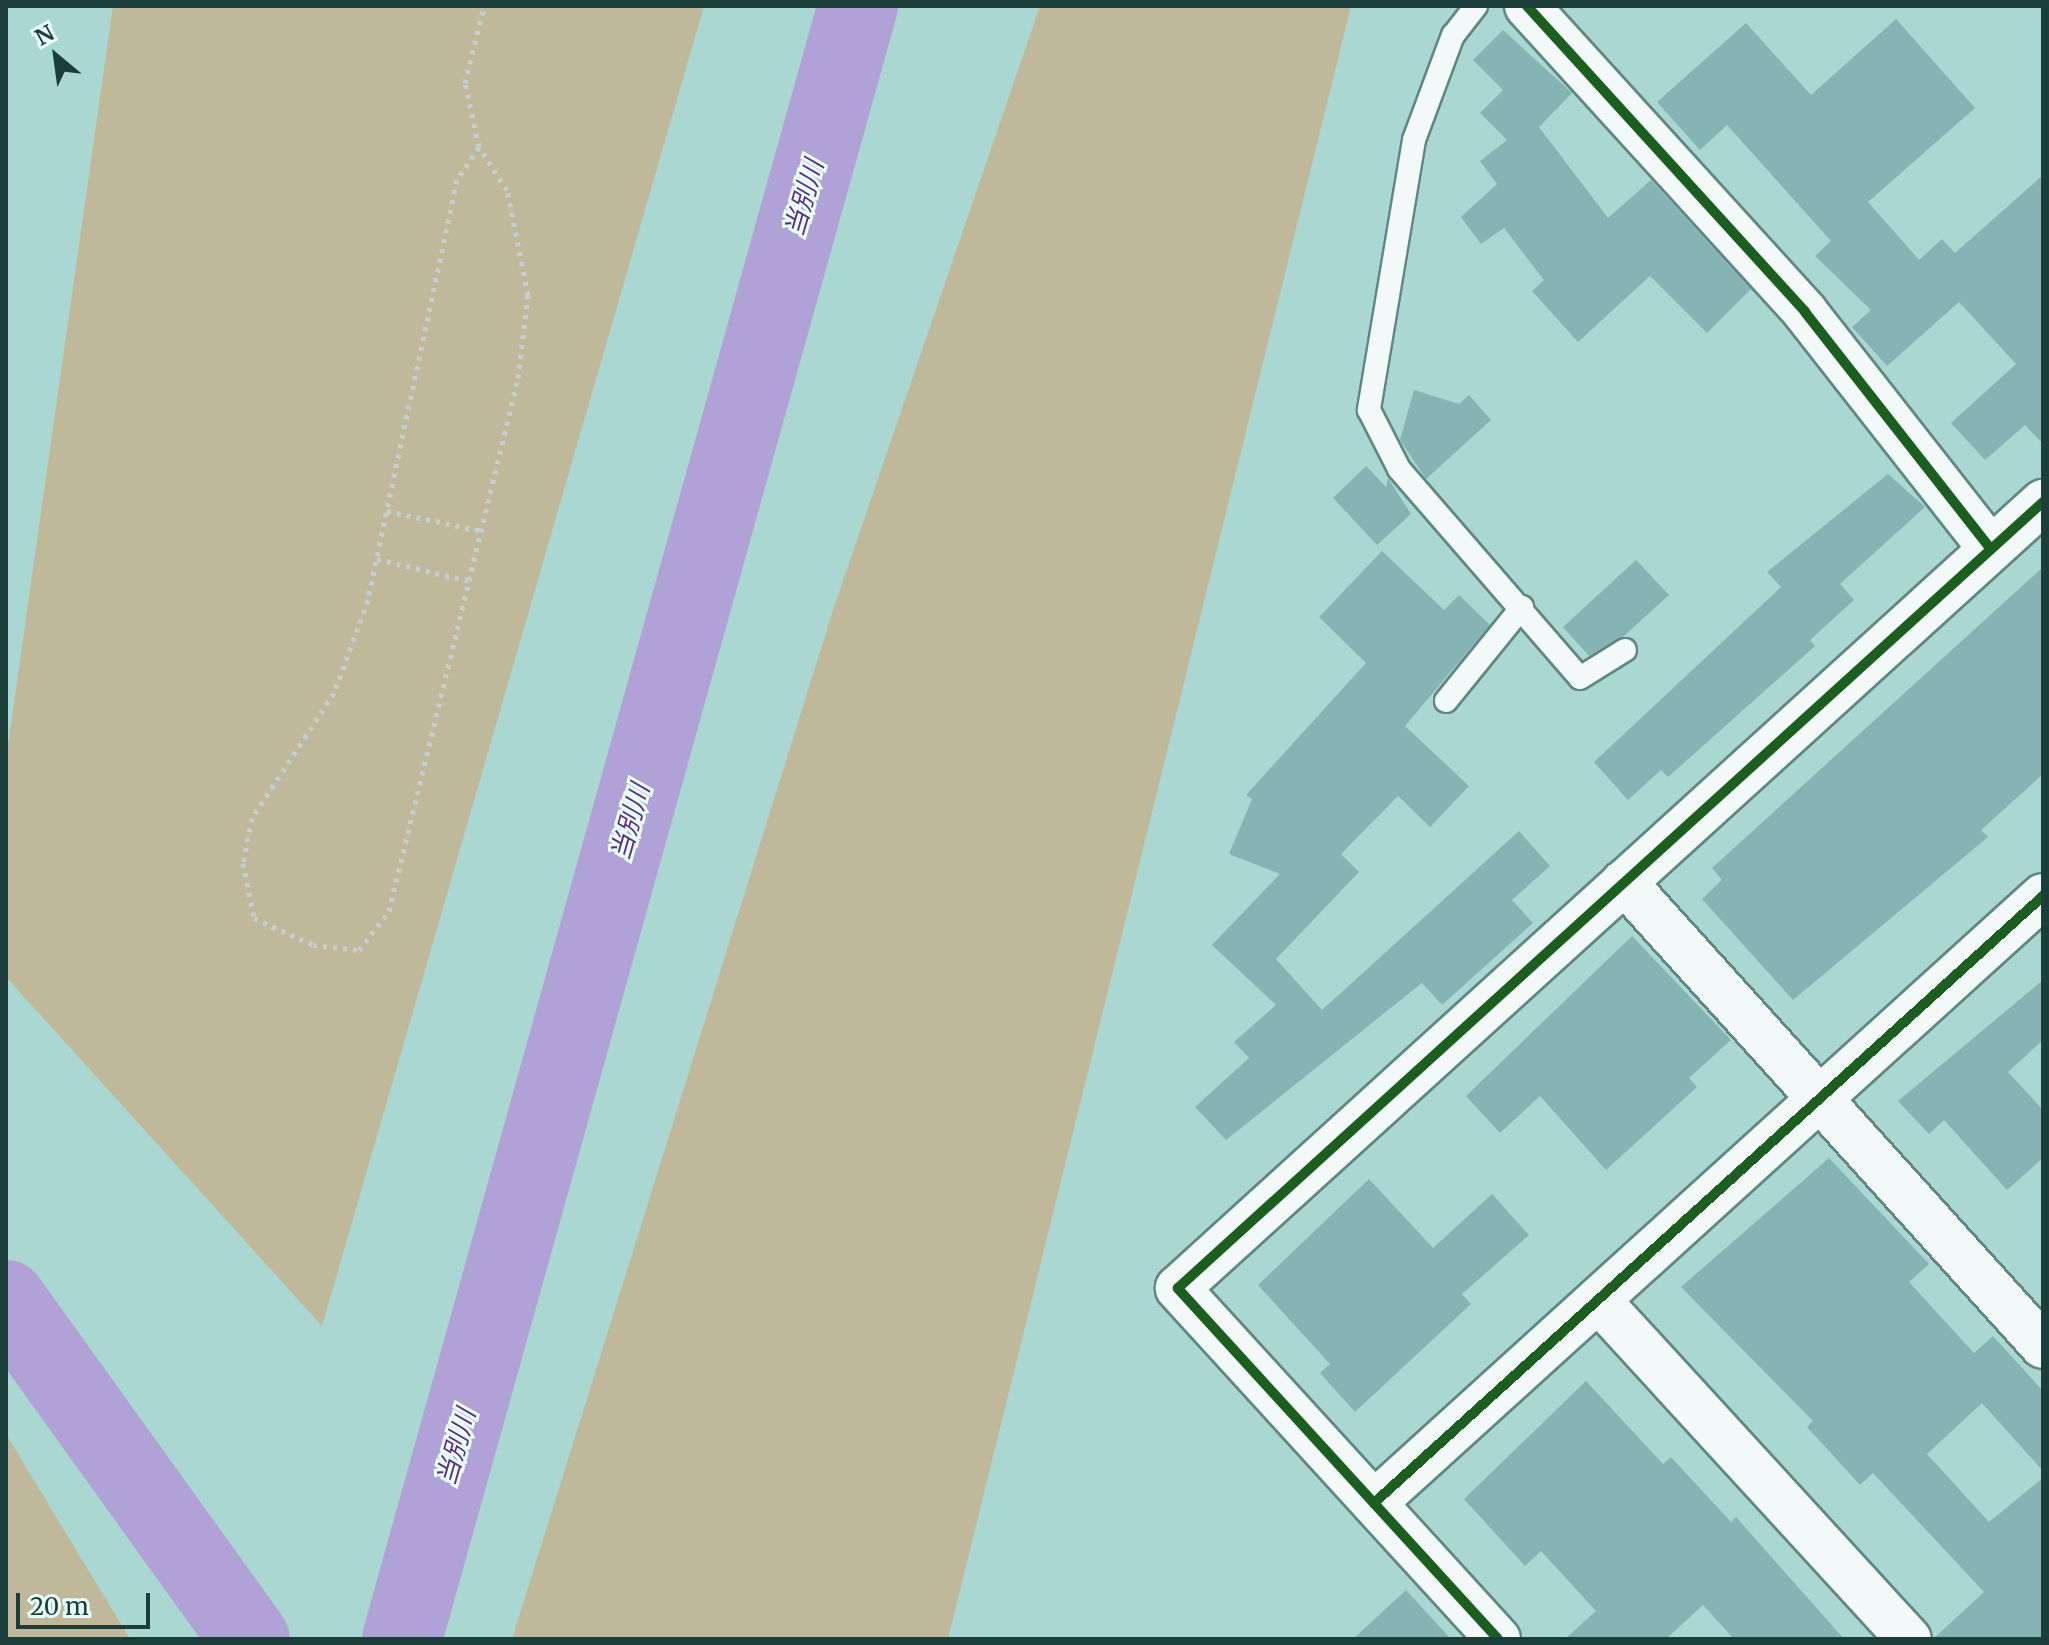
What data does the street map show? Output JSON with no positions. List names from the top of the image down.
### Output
{
  "water": ["当別川"],
  "scale_bar": "20 m",
  "north": "top left"
}
